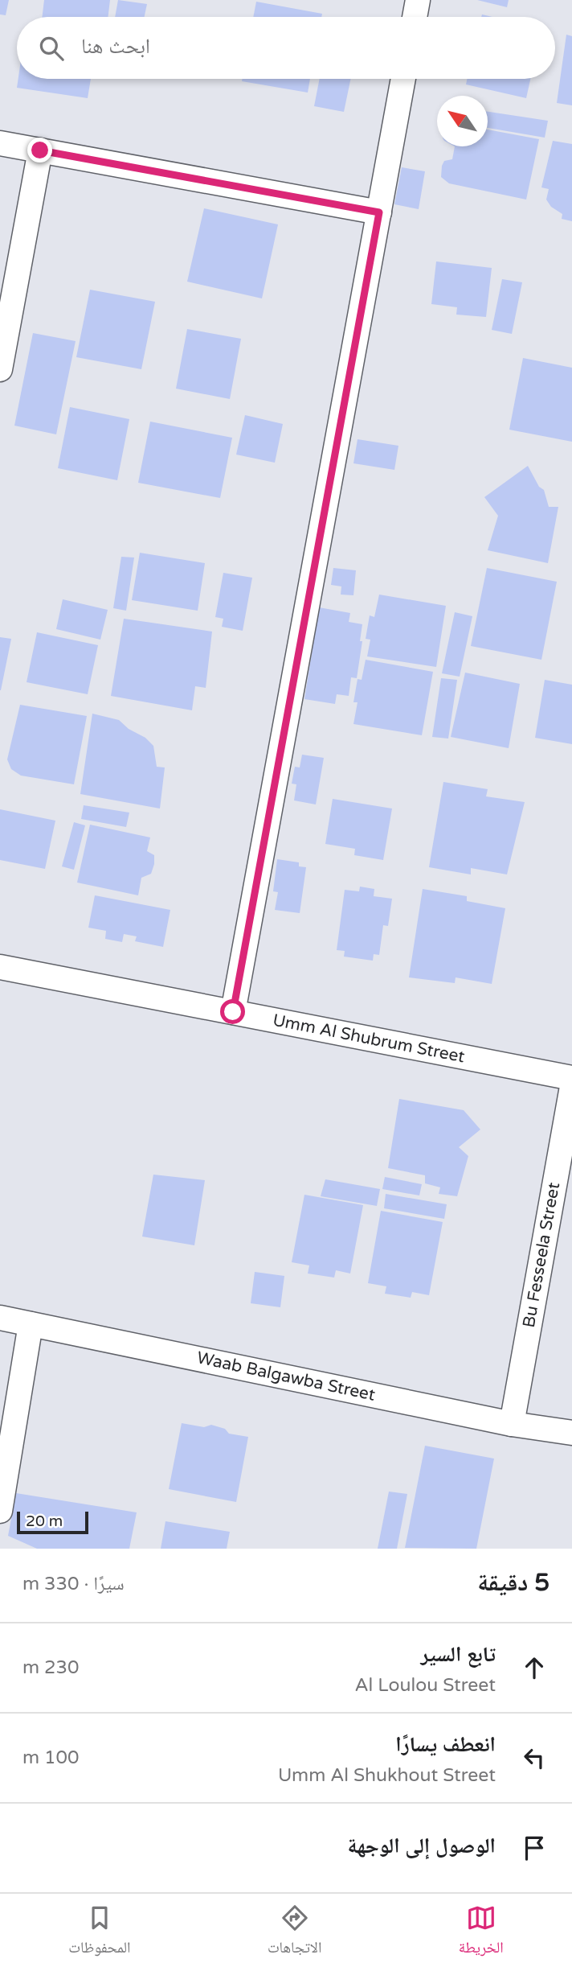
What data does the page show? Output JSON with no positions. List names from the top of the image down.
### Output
{
  "streets": {
    "street": ["Umm Al Shubrum Street", "Bu Fesseela Street", "Waab Balgawba Street"]
  },
  "crossings": [
    ["Bu Fesseela Street", "Waab Balgawba Street"]
  ],
  "scale_bar": "20 m",
  "north": "top left",
  "page": {
    "search": "ابحث هنا",
    "scale": "20 m",
    "heading": ["5 دقيقة", "سيرًا · 330 m"],
    "list": [
      ["تابع السير", "Al Loulou Street", "230 m"],
      ["انعطف يسارًا", "Umm Al Shukhout Street", "100 m"],
      "الوصول إلى الوجهة"
    ],
    "nav": ["الخريطة", "الاتجاهات", "المحفوظات"]
  }
}
